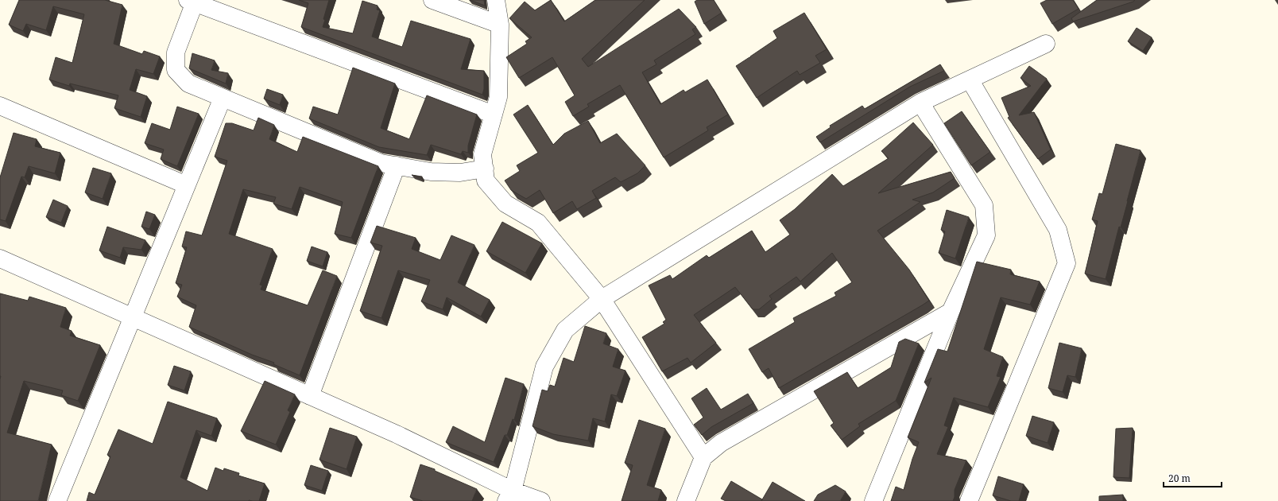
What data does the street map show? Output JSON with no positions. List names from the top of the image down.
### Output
{
  "scale_bar": "20 m"
}
